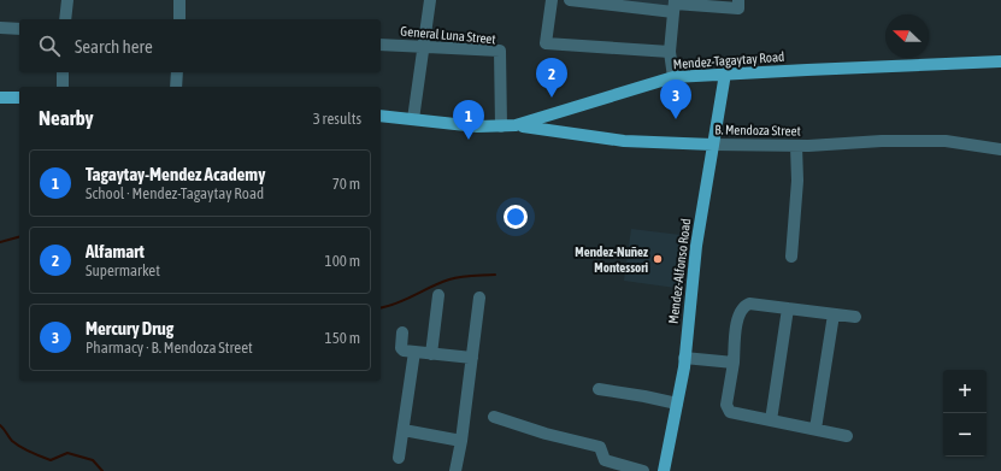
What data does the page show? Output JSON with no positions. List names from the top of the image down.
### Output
{
  "streets": {
    "main road": ["Mendez-Tagaytay Road", "B. Mendoza Street", "Mendez-Alfonso Road"],
    "street": ["General Luna Street"]
  },
  "crossings": [
    ["General Luna Street", "Mendez-Tagaytay Road"],
    ["Mendez-Tagaytay Road", "B. Mendoza Street"],
    ["Mendez-Tagaytay Road", "Mendez-Alfonso Road"],
    ["B. Mendoza Street", "Mendez-Alfonso Road"]
  ],
  "places": ["Mendez-Nuñez Montessori"],
  "north": "left",
  "page": {
    "search": "Search here",
    "pins": ["2", "3", "1"],
    "heading": ["Nearby", "3 results"],
    "list": [
      {
        "mark": "1",
        "name": "Tagaytay-Mendez Academy",
        "note": "School · Mendez-Tagaytay Road",
        "value": "70 m"
      },
      {
        "mark": "2",
        "name": "Alfamart",
        "note": "Supermarket",
        "value": "100 m"
      },
      {
        "mark": "3",
        "name": "Mercury Drug",
        "note": "Pharmacy · B. Mendoza Street",
        "value": "150 m"
      }
    ],
    "map_buttons": ["+", "−"]
  }
}
